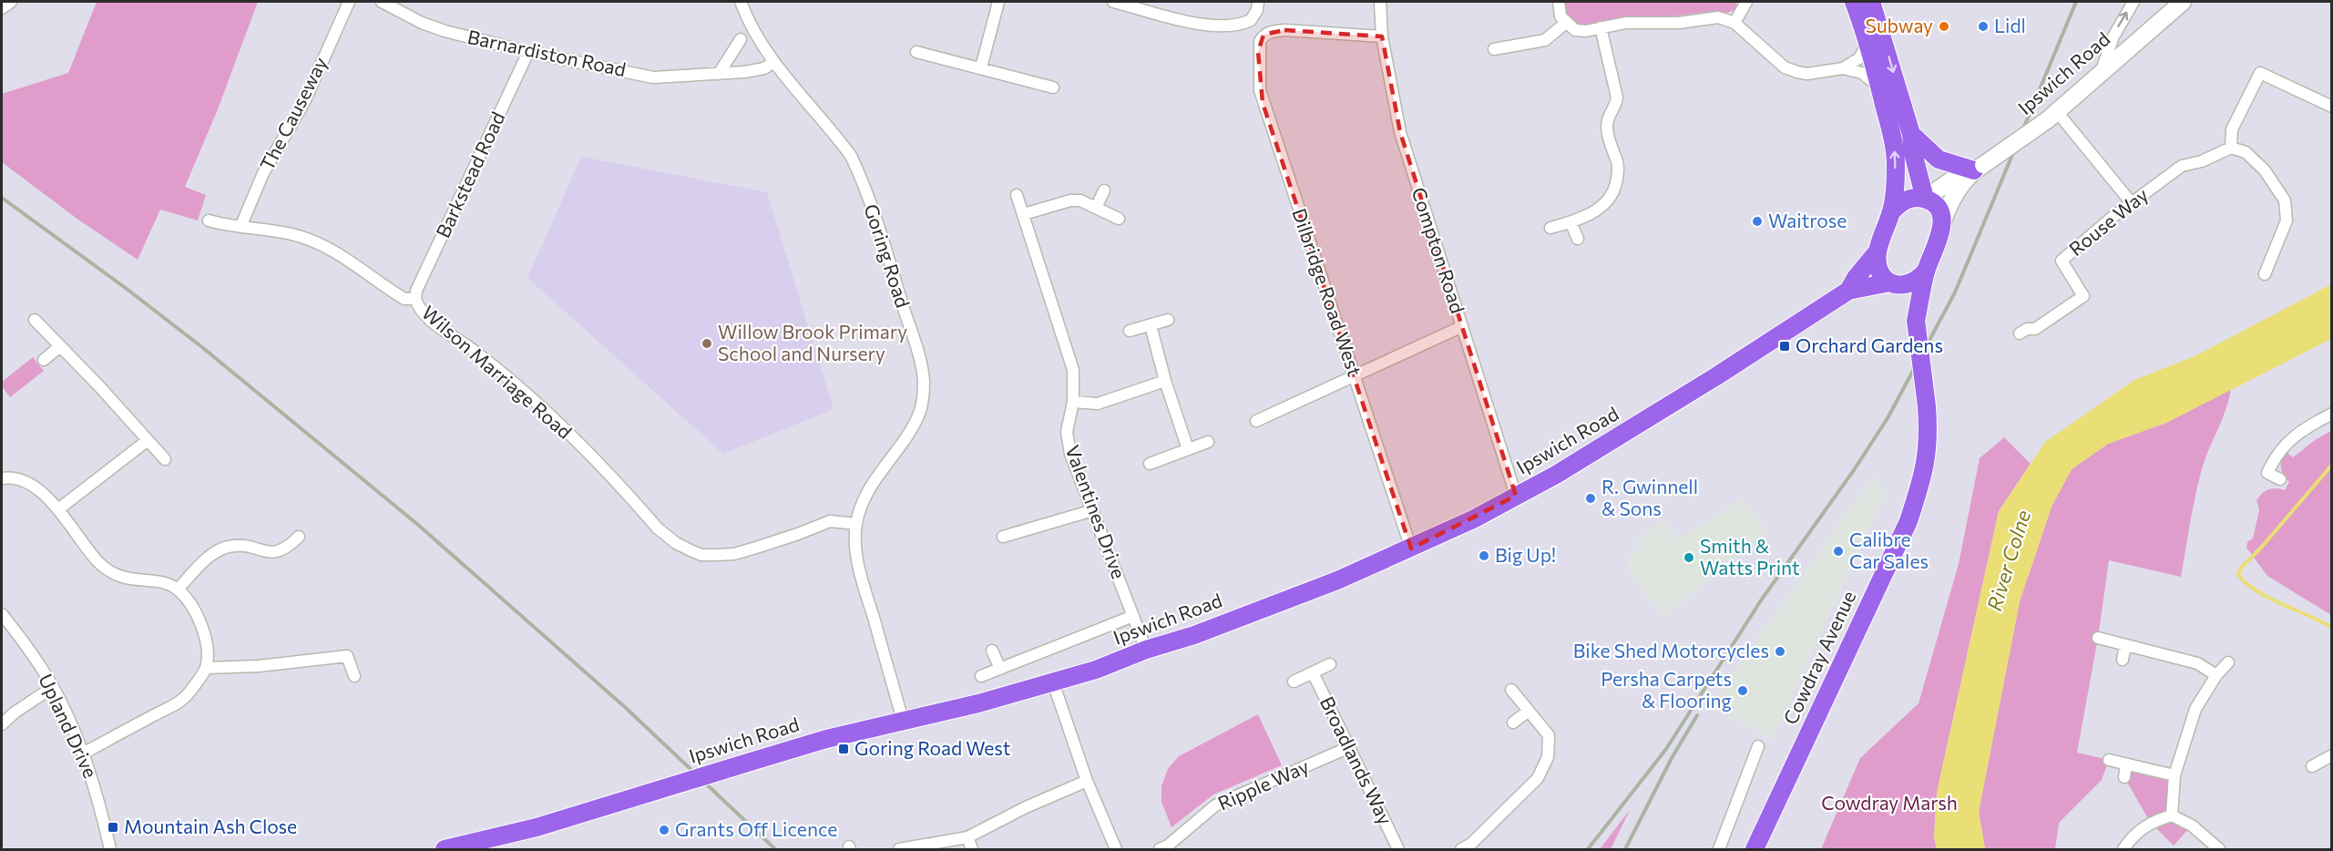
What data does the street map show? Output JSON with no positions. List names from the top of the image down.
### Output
{
  "streets": {
    "main road": ["Ipswich Road", "Cowdray Avenue"],
    "street": [
      "Barnardiston Road",
      "The Causeway",
      "Barkstead Road",
      "Rouse Way",
      "Compton Road",
      "Goring Road",
      "Dilbridge Road West",
      "Wilson Marriage Road",
      "Valentines Drive",
      "Upland Drive",
      "Broadlands Way",
      "Ripple Way"
    ]
  },
  "crossings": [
    ["Barnardiston Road", "Barkstead Road"],
    ["Barnardiston Road", "Goring Road"],
    ["Ipswich Road", "Compton Road"],
    ["Ipswich Road", "Goring Road"],
    ["Ipswich Road", "Dilbridge Road West"],
    ["Ipswich Road", "Valentines Drive"],
    ["Ipswich Road", "Cowdray Avenue"],
    ["The Causeway", "Wilson Marriage Road"],
    ["Barkstead Road", "Wilson Marriage Road"],
    ["Compton Road", "Dilbridge Road West"],
    ["Goring Road", "Wilson Marriage Road"],
    ["Broadlands Way", "Ripple Way"]
  ],
  "water": ["River Colne"],
  "parks": ["Cowdray Marsh"],
  "places": {
    "other": [
      "Subway",
      "Lidl",
      "Waitrose",
      "Willow Brook Primary School and Nursery",
      "R. Gwinnell & Sons",
      "Calibre Car Sales",
      "Big Up!",
      "Smith & Watts Print",
      "Bike Shed Motorcycles",
      "Persha Carpets & Flooring",
      "Grants Off Licence"
    ],
    "transit": ["Orchard Gardens", "Goring Road West", "Mountain Ash Close"]
  }
}
